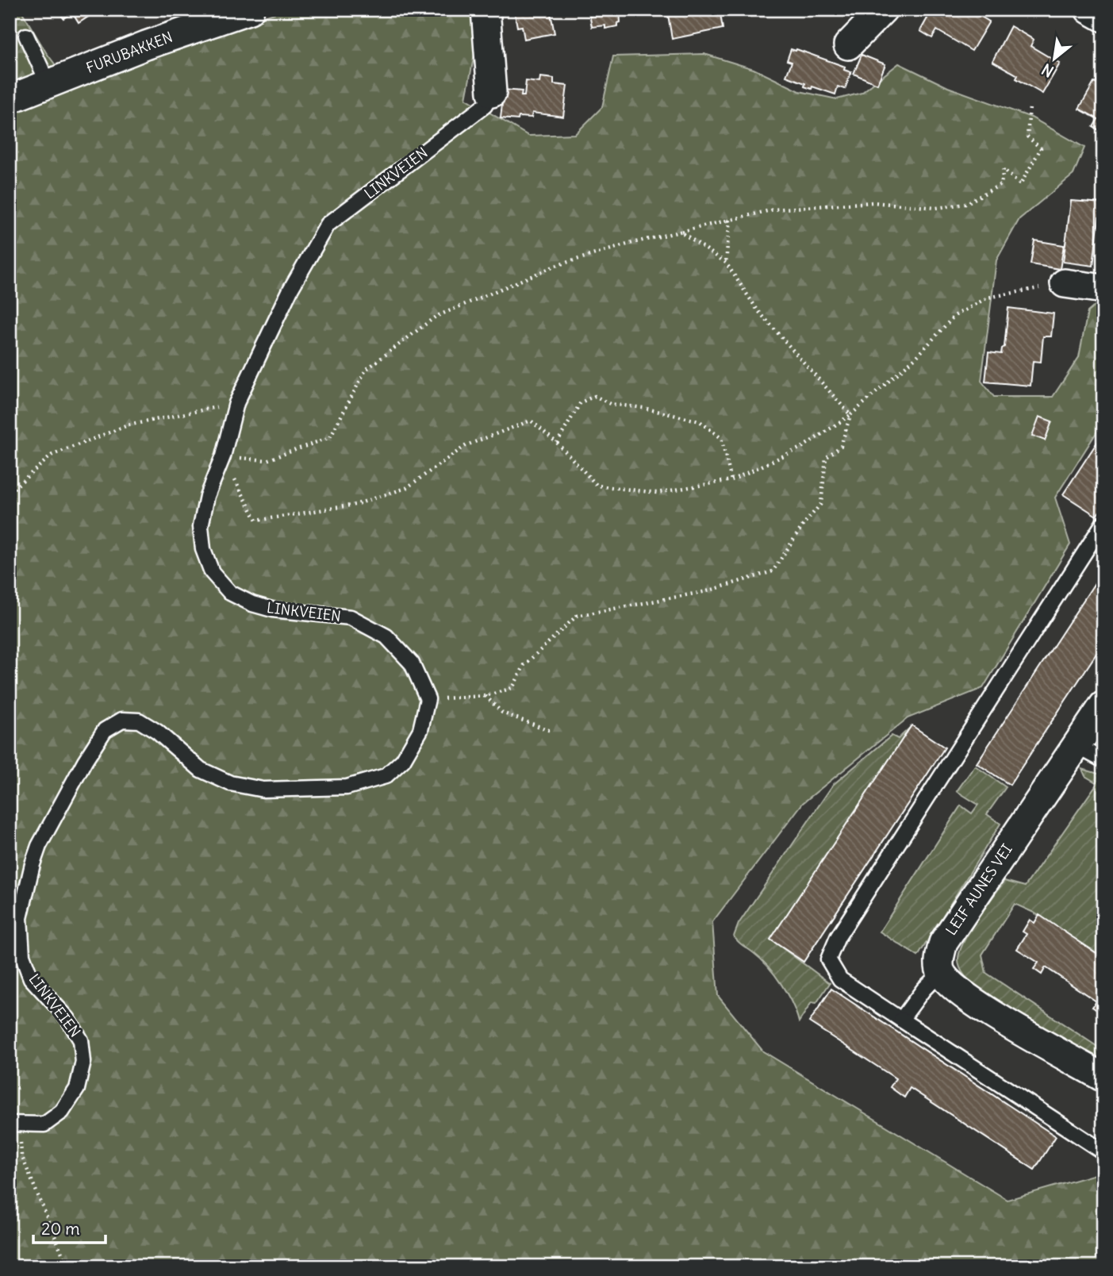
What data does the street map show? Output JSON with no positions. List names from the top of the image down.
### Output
{
  "streets": {
    "street": ["FURUBAKKEN", "LINKVEIEN", "LEIF AUNES VEI"]
  },
  "scale_bar": "20 m",
  "north": "bottom left"
}
